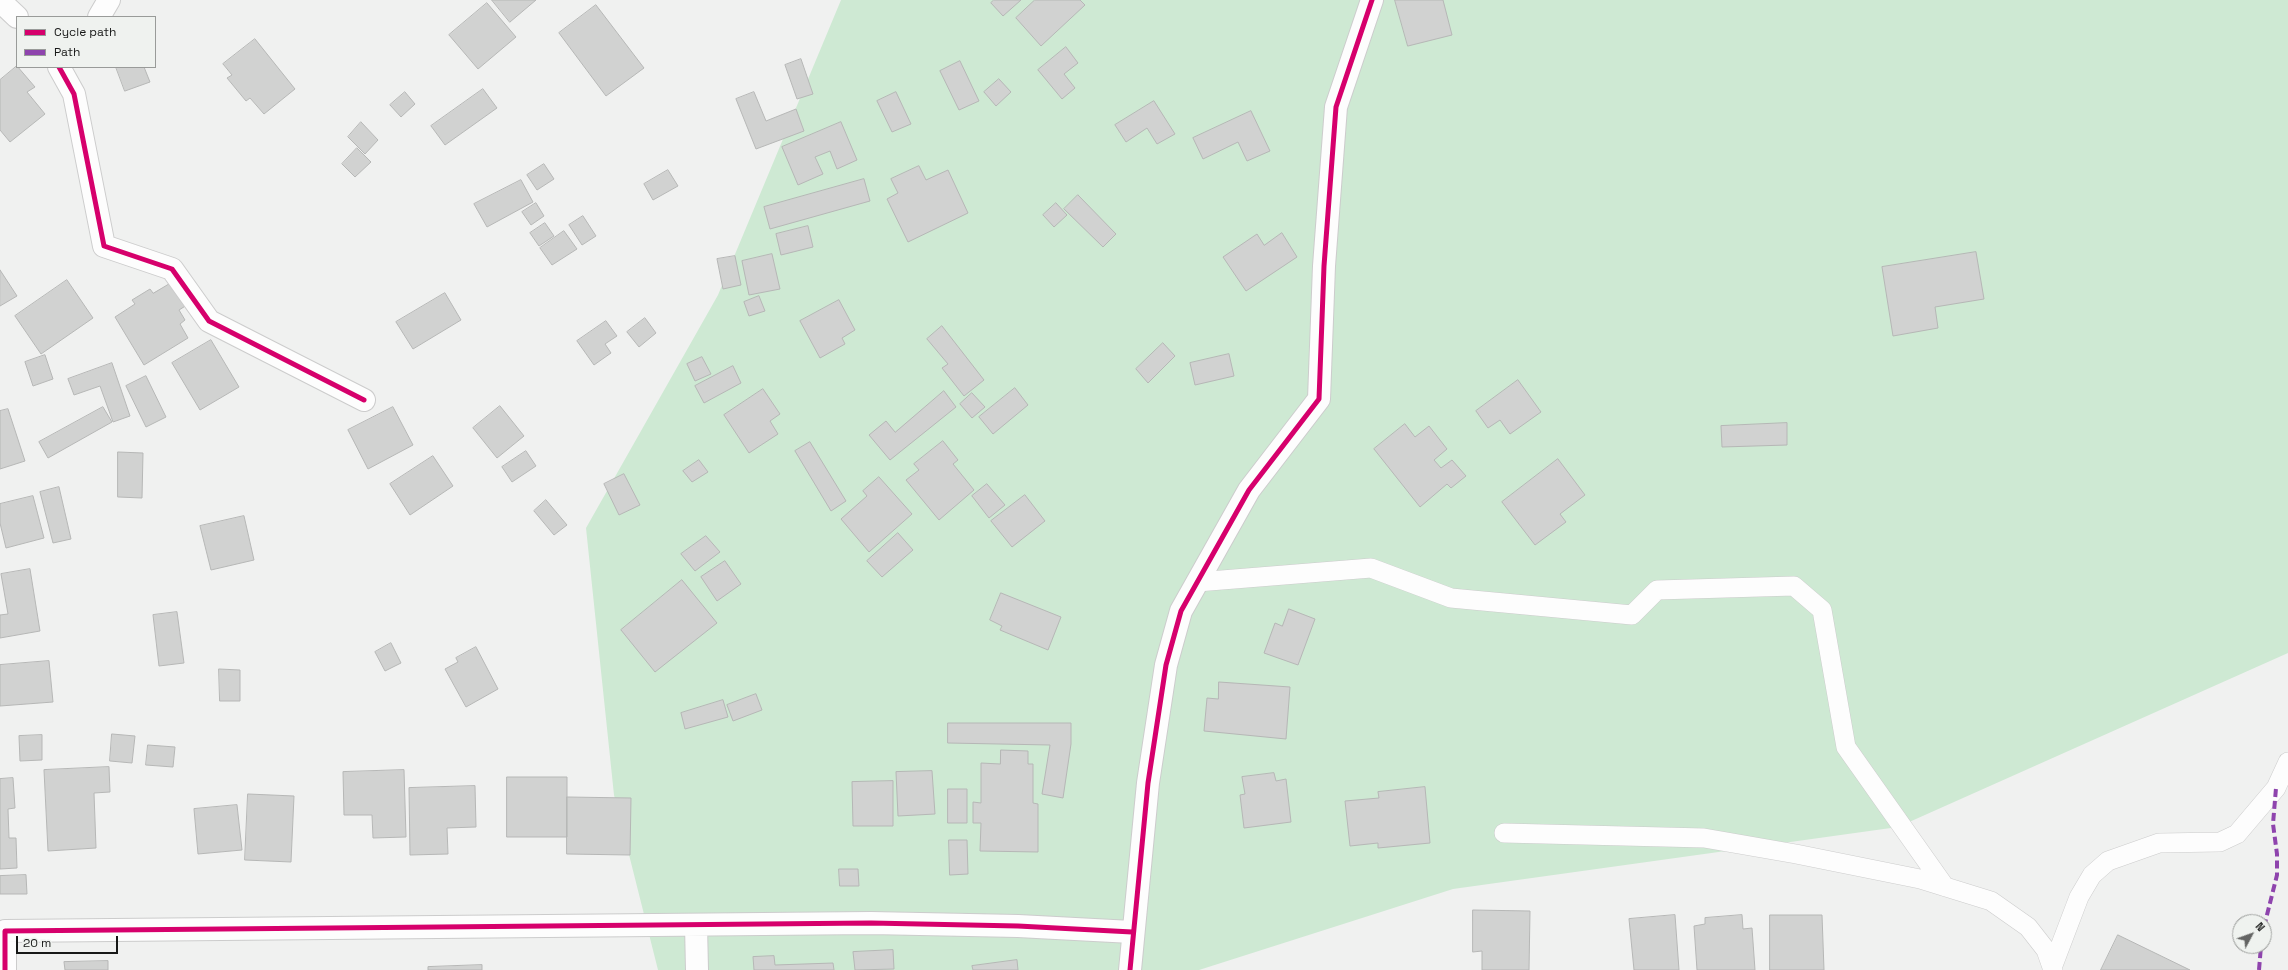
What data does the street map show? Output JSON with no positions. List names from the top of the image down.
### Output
{
  "legend": ["Cycle path", "Path"],
  "scale_bar": "20 m",
  "north": "top right"
}
